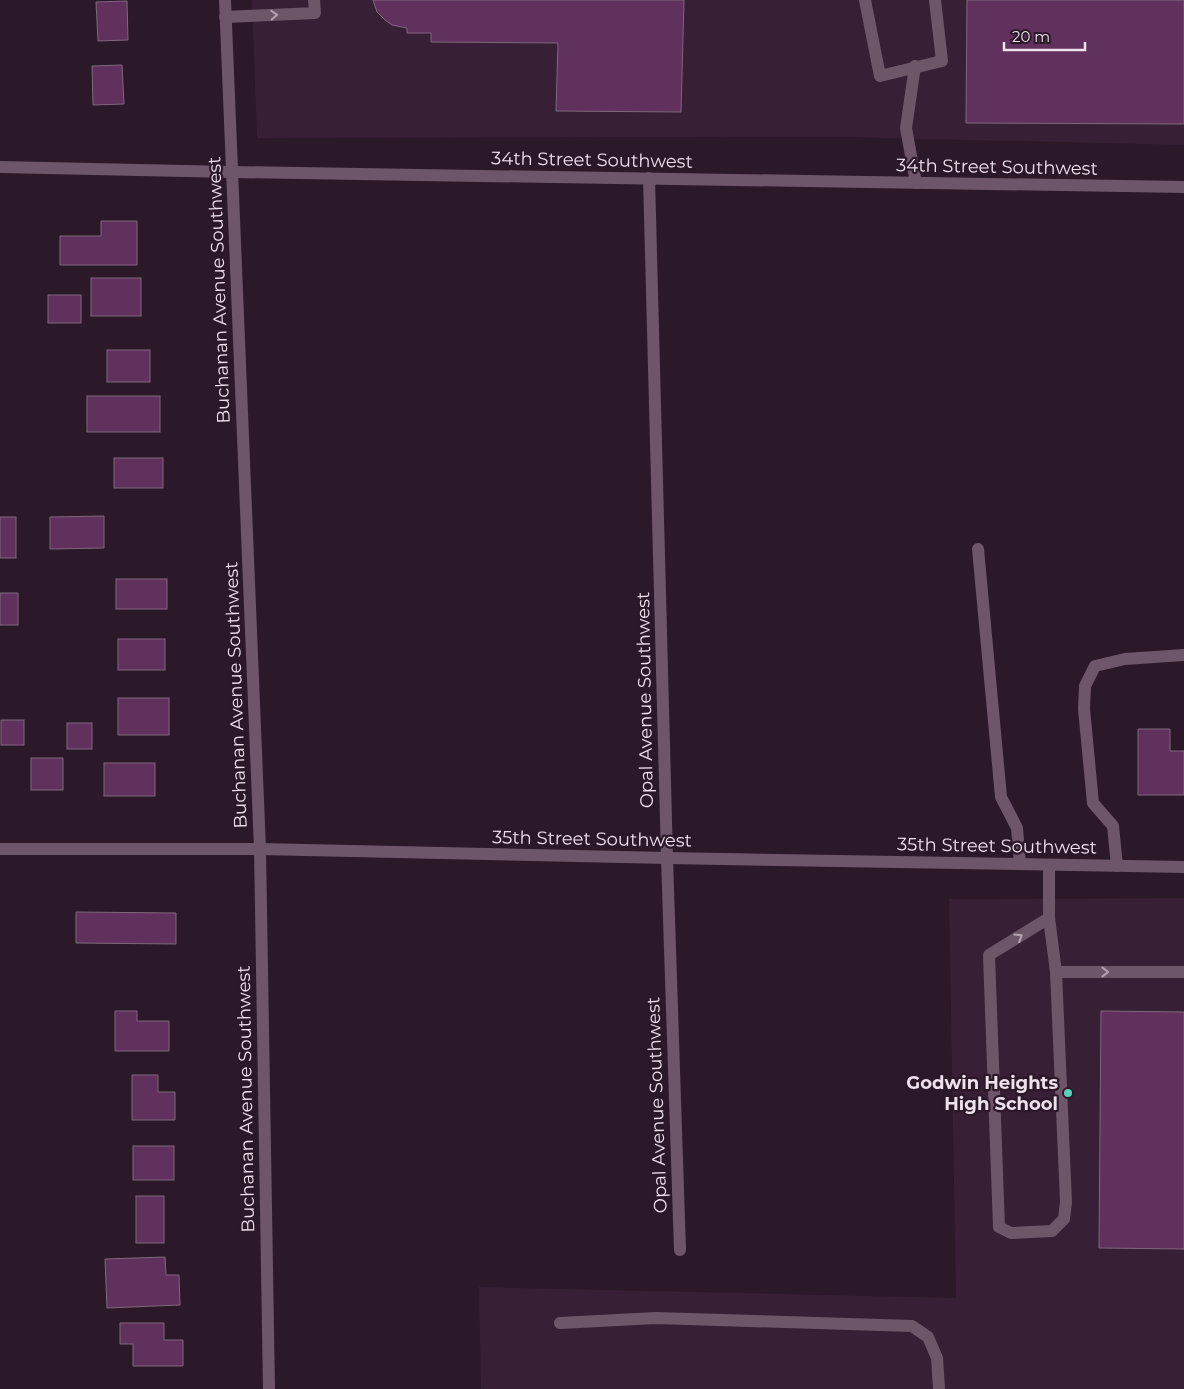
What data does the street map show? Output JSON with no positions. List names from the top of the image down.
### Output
{
  "streets": {
    "street": [
      "34th Street Southwest",
      "Buchanan Avenue Southwest",
      "Opal Avenue Southwest",
      "35th Street Southwest"
    ]
  },
  "crossings": [
    ["34th Street Southwest", "Buchanan Avenue Southwest"],
    ["34th Street Southwest", "Opal Avenue Southwest"],
    ["Buchanan Avenue Southwest", "35th Street Southwest"],
    ["Opal Avenue Southwest", "35th Street Southwest"]
  ],
  "places": ["Godwin Heights High School"],
  "scale_bar": "20 m"
}
